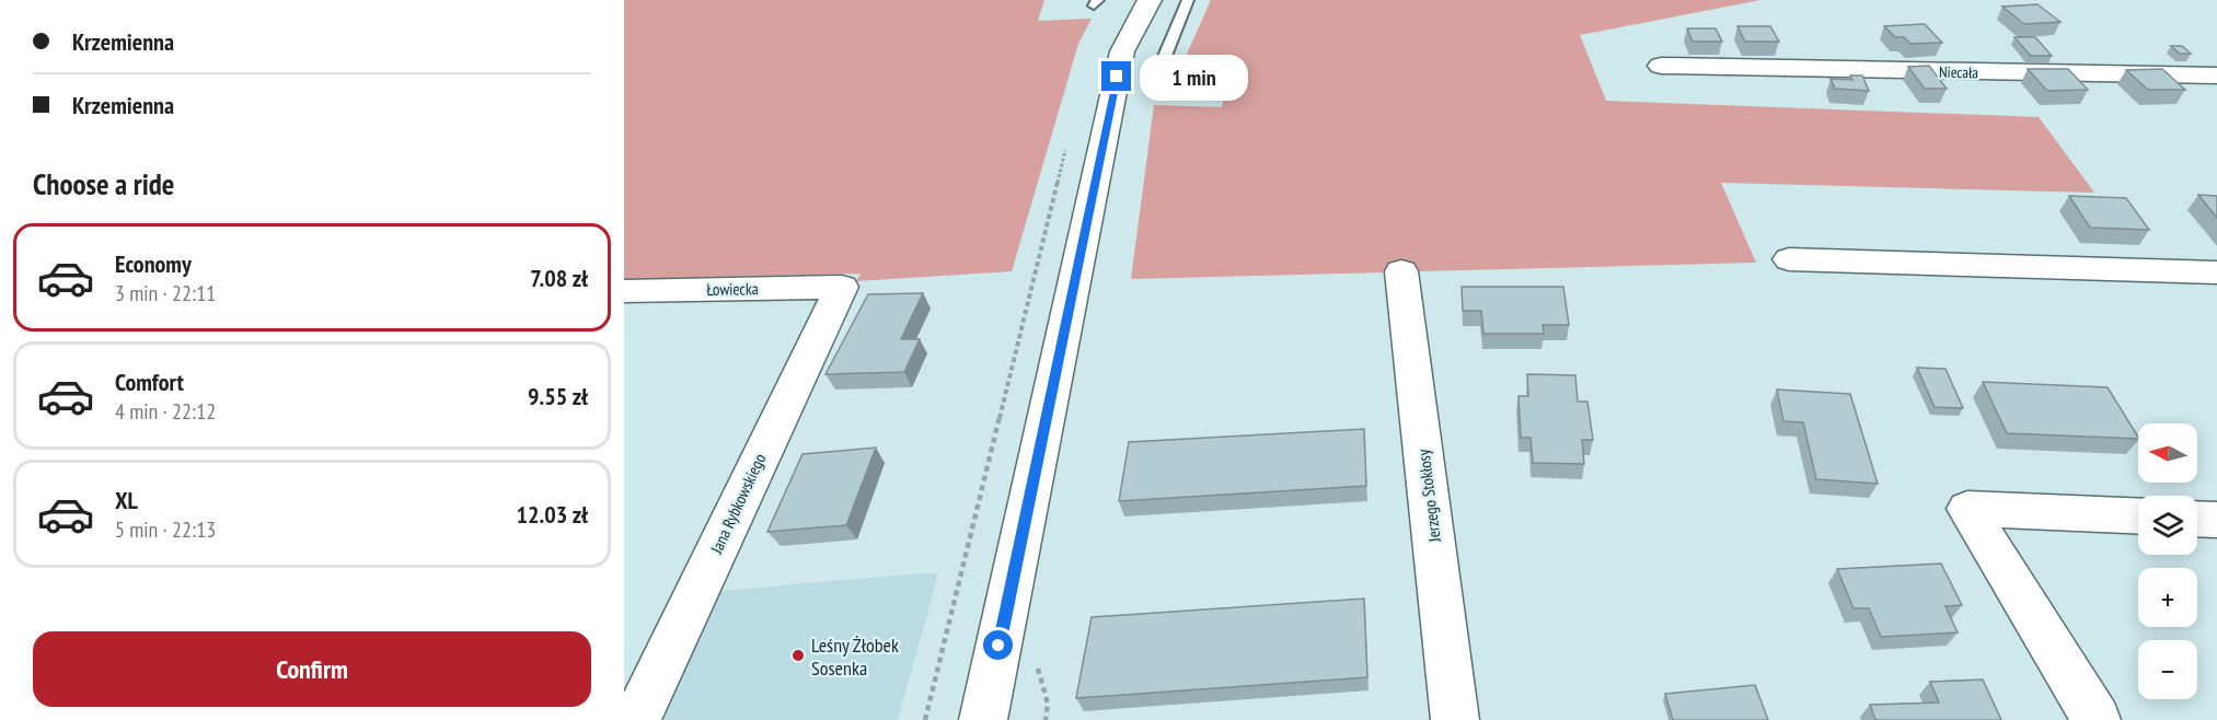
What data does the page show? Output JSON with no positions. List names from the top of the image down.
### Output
{
  "streets": {
    "street": [
      "Niecała",
      "Łowiecka",
      "Jerzego Stokłosy",
      "Jana Rybkowskiego"
    ]
  },
  "crossings": [
    ["Łowiecka", "Jana Rybkowskiego"]
  ],
  "places": ["Leśny Żłobek Sosenka"],
  "north": "left",
  "page": {
    "banner": ["Krzemienna", "Krzemienna"],
    "bubble": "1 min",
    "heading": "Choose a ride",
    "list": [
      {
        "name": "Economy",
        "note": "3 min · 22:11",
        "value": "7.08 zł"
      },
      {
        "name": "Comfort",
        "note": "4 min · 22:12",
        "value": "9.55 zł"
      },
      {
        "name": "XL",
        "note": "5 min · 22:13",
        "value": "12.03 zł"
      }
    ],
    "map_buttons": ["+", "−"],
    "buttons": "Confirm"
  }
}
